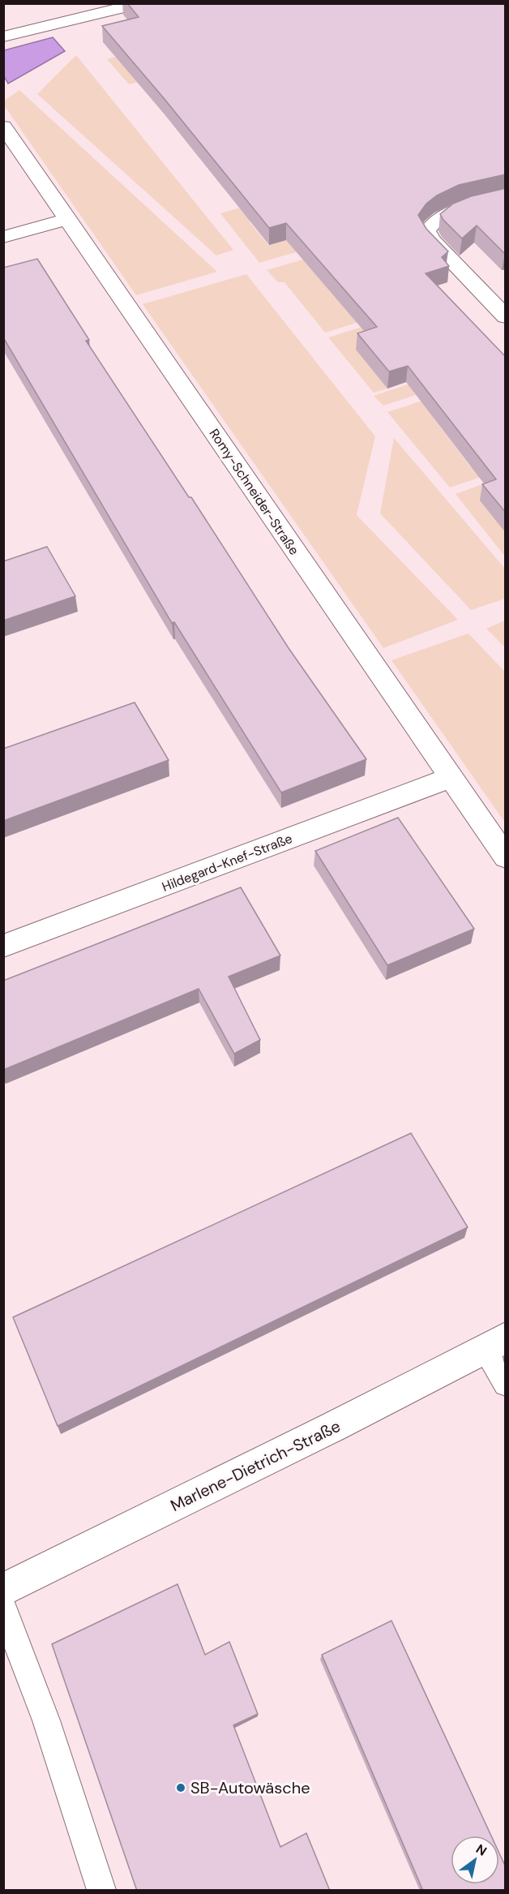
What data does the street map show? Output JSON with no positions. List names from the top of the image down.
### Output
{
  "streets": {
    "street": ["Romy-Schneider-Straße", "Hildegard-Knef-Straße", "Marlene-Dietrich-Straße"]
  },
  "crossings": [
    ["Romy-Schneider-Straße", "Hildegard-Knef-Straße"]
  ],
  "places": ["SB-Autowäsche"],
  "north": "top right"
}
